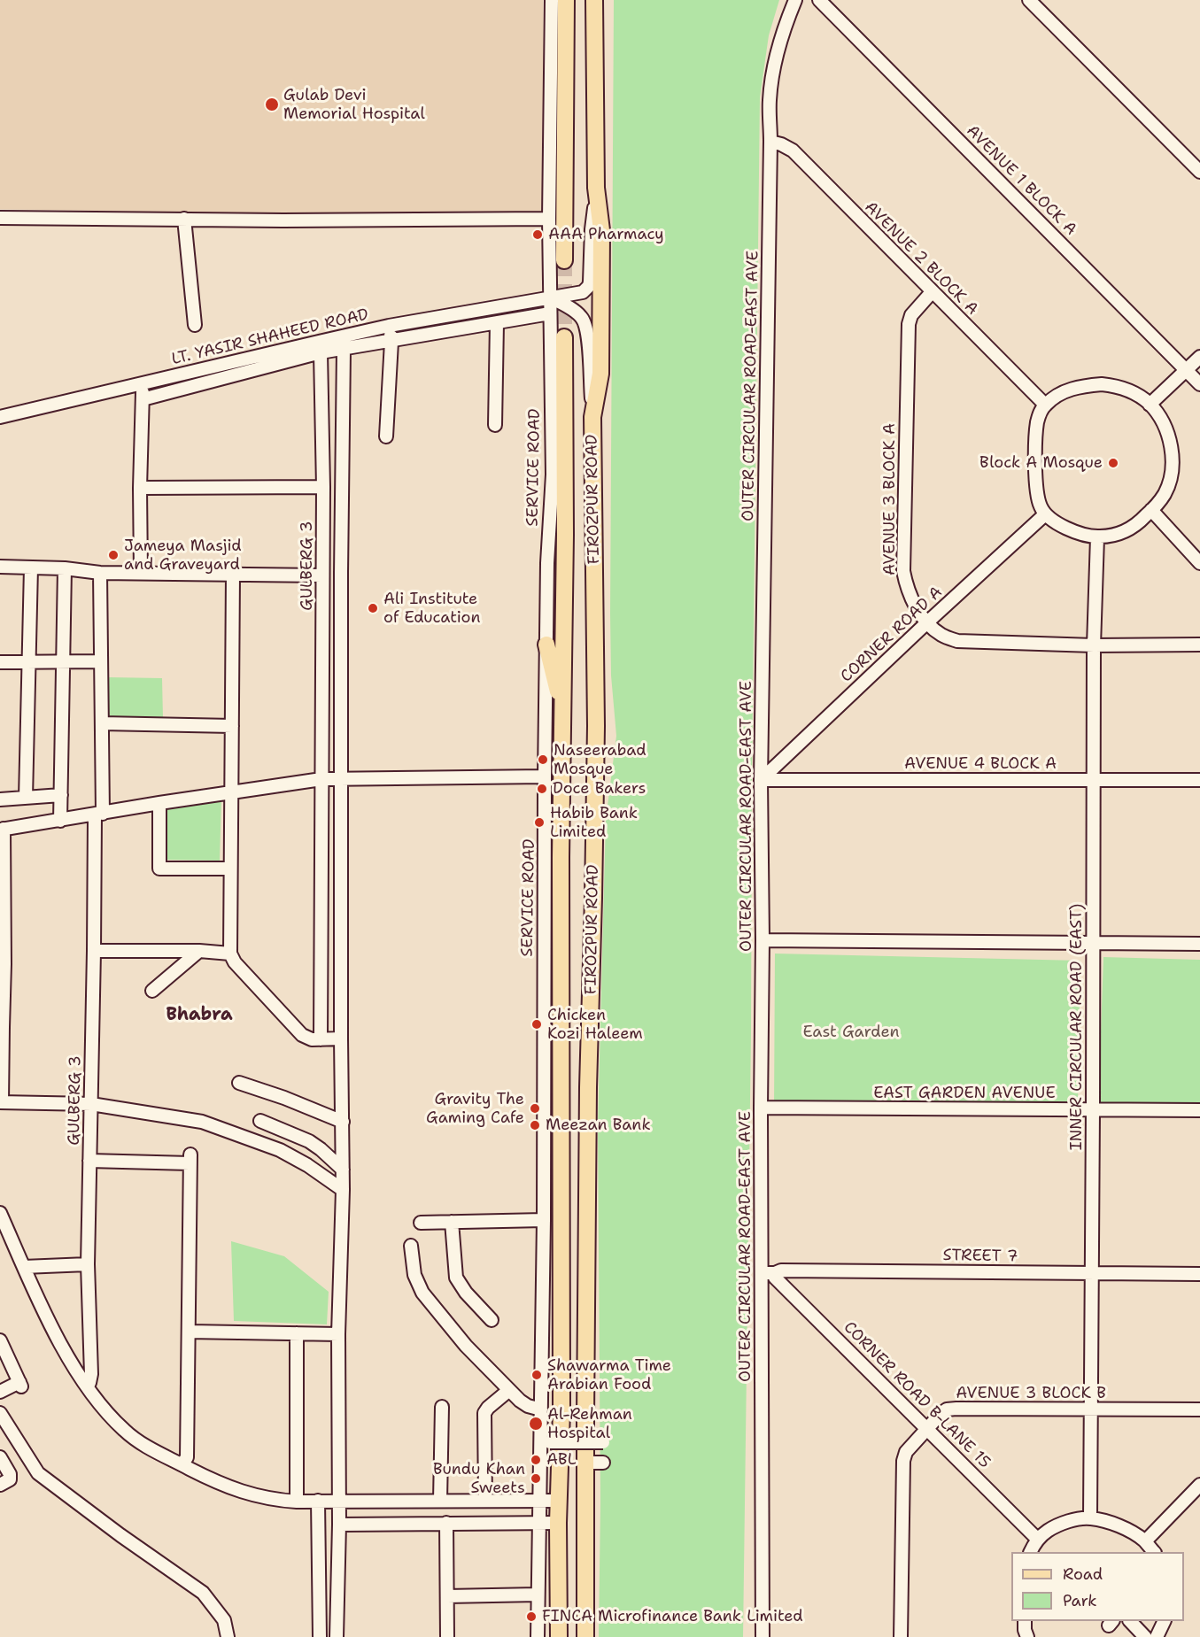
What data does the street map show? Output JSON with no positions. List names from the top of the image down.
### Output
{
  "streets": {
    "main road": ["FIROZPUR ROAD"],
    "street": [
      "AVENUE 1 BLOCK A",
      "AVENUE 2 BLOCK A",
      "LT. YASIR SHAHEED ROAD",
      "OUTER CIRCULAR ROAD-EAST AVE",
      "SERVICE ROAD",
      "AVENUE 3 BLOCK A",
      "GULBERG 3",
      "CORNER ROAD A",
      "AVENUE 4 BLOCK A",
      "INNER CIRCULAR ROAD (EAST)",
      "EAST GARDEN AVENUE",
      "STREET 7",
      "AVENUE 3 BLOCK B",
      "CORNER ROAD B-LANE 15"
    ]
  },
  "crossings": [
    ["AVENUE 2 BLOCK A", "OUTER CIRCULAR ROAD-EAST AVE"],
    ["AVENUE 2 BLOCK A", "AVENUE 3 BLOCK A"],
    ["AVENUE 2 BLOCK A", "CORNER ROAD A"],
    ["AVENUE 2 BLOCK A", "INNER CIRCULAR ROAD (EAST)"],
    ["LT. YASIR SHAHEED ROAD", "SERVICE ROAD"],
    ["LT. YASIR SHAHEED ROAD", "FIROZPUR ROAD"],
    ["OUTER CIRCULAR ROAD-EAST AVE", "CORNER ROAD A"],
    ["OUTER CIRCULAR ROAD-EAST AVE", "AVENUE 4 BLOCK A"],
    ["OUTER CIRCULAR ROAD-EAST AVE", "EAST GARDEN AVENUE"],
    ["OUTER CIRCULAR ROAD-EAST AVE", "STREET 7"],
    ["OUTER CIRCULAR ROAD-EAST AVE", "CORNER ROAD B-LANE 15"],
    ["AVENUE 3 BLOCK A", "CORNER ROAD A"],
    ["AVENUE 3 BLOCK A", "INNER CIRCULAR ROAD (EAST)"],
    ["CORNER ROAD A", "AVENUE 4 BLOCK A"],
    ["CORNER ROAD A", "INNER CIRCULAR ROAD (EAST)"],
    ["AVENUE 4 BLOCK A", "INNER CIRCULAR ROAD (EAST)"],
    ["INNER CIRCULAR ROAD (EAST)", "EAST GARDEN AVENUE"],
    ["INNER CIRCULAR ROAD (EAST)", "STREET 7"],
    ["INNER CIRCULAR ROAD (EAST)", "AVENUE 3 BLOCK B"],
    ["STREET 7", "CORNER ROAD B-LANE 15"],
    ["AVENUE 3 BLOCK B", "CORNER ROAD B-LANE 15"]
  ],
  "districts": ["Bhabra"],
  "parks": ["East Garden"],
  "places": [
    "Gulab Devi Memorial Hospital",
    "AAA Pharmacy",
    "Block A Mosque",
    "Jameya Masjid and Graveyard",
    "Ali Institute of Education",
    "Naseerabad Mosque",
    "Doce Bakers",
    "Habib Bank Limited",
    "Chicken Kozi Haleem",
    "Gravity The Gaming Cafe",
    "Meezan Bank",
    "Shawarma Time Arabian Food",
    "Al-Rehman Hospital",
    "ABL",
    "Bundu Khan Sweets",
    "FINCA Microfinance Bank Limited"
  ],
  "legend": ["Road", "Park"]
}
